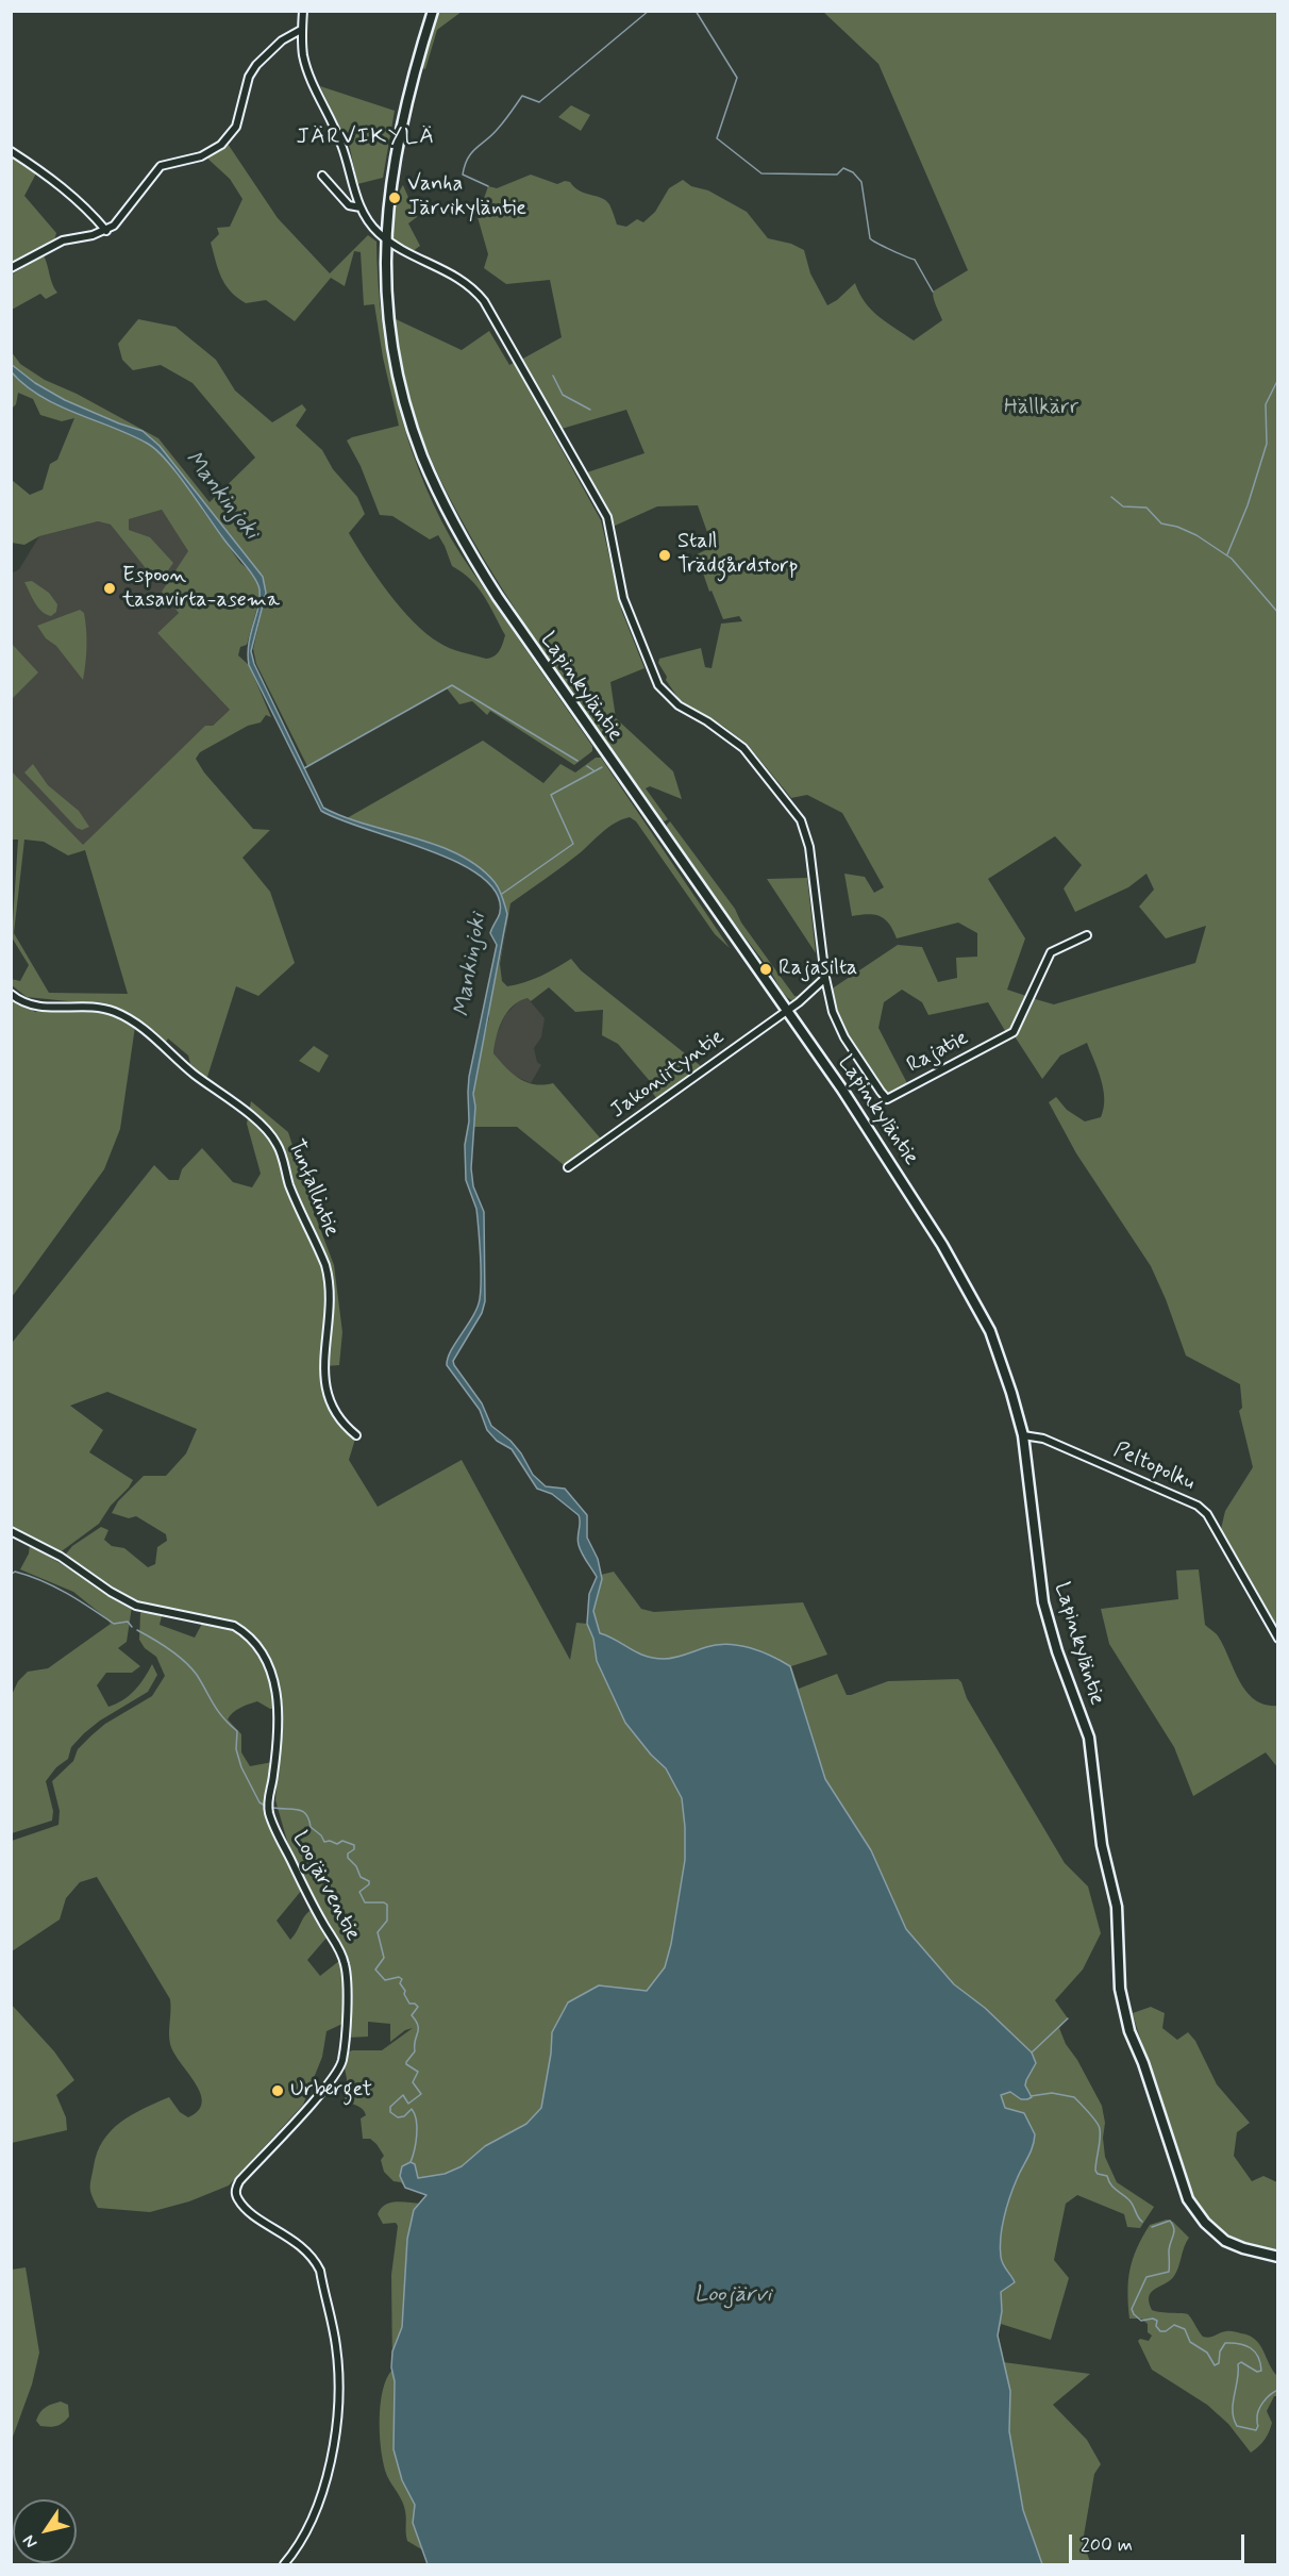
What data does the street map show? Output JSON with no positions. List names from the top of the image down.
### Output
{
  "streets": {
    "main road": ["Lapinkyläntie"],
    "street": [
      "Rajatie",
      "Jakoniityntie",
      "Tunfallintie",
      "Peltopolku",
      "Loojärventie"
    ]
  },
  "crossings": [
    ["Lapinkyläntie", "Jakoniityntie"],
    ["Lapinkyläntie", "Peltopolku"]
  ],
  "districts": ["JÄRVIKYLÄ"],
  "water": ["Mankinjoki", "Loojärvi"],
  "parks": ["Hällkärr"],
  "places": [
    "Vanha Järvikyläntie",
    "Stall Trädgårdstorp",
    "Espoon tasavirta-asema",
    "Rajasilta",
    "Urberget"
  ],
  "scale_bar": "200 m",
  "north": "bottom left"
}
